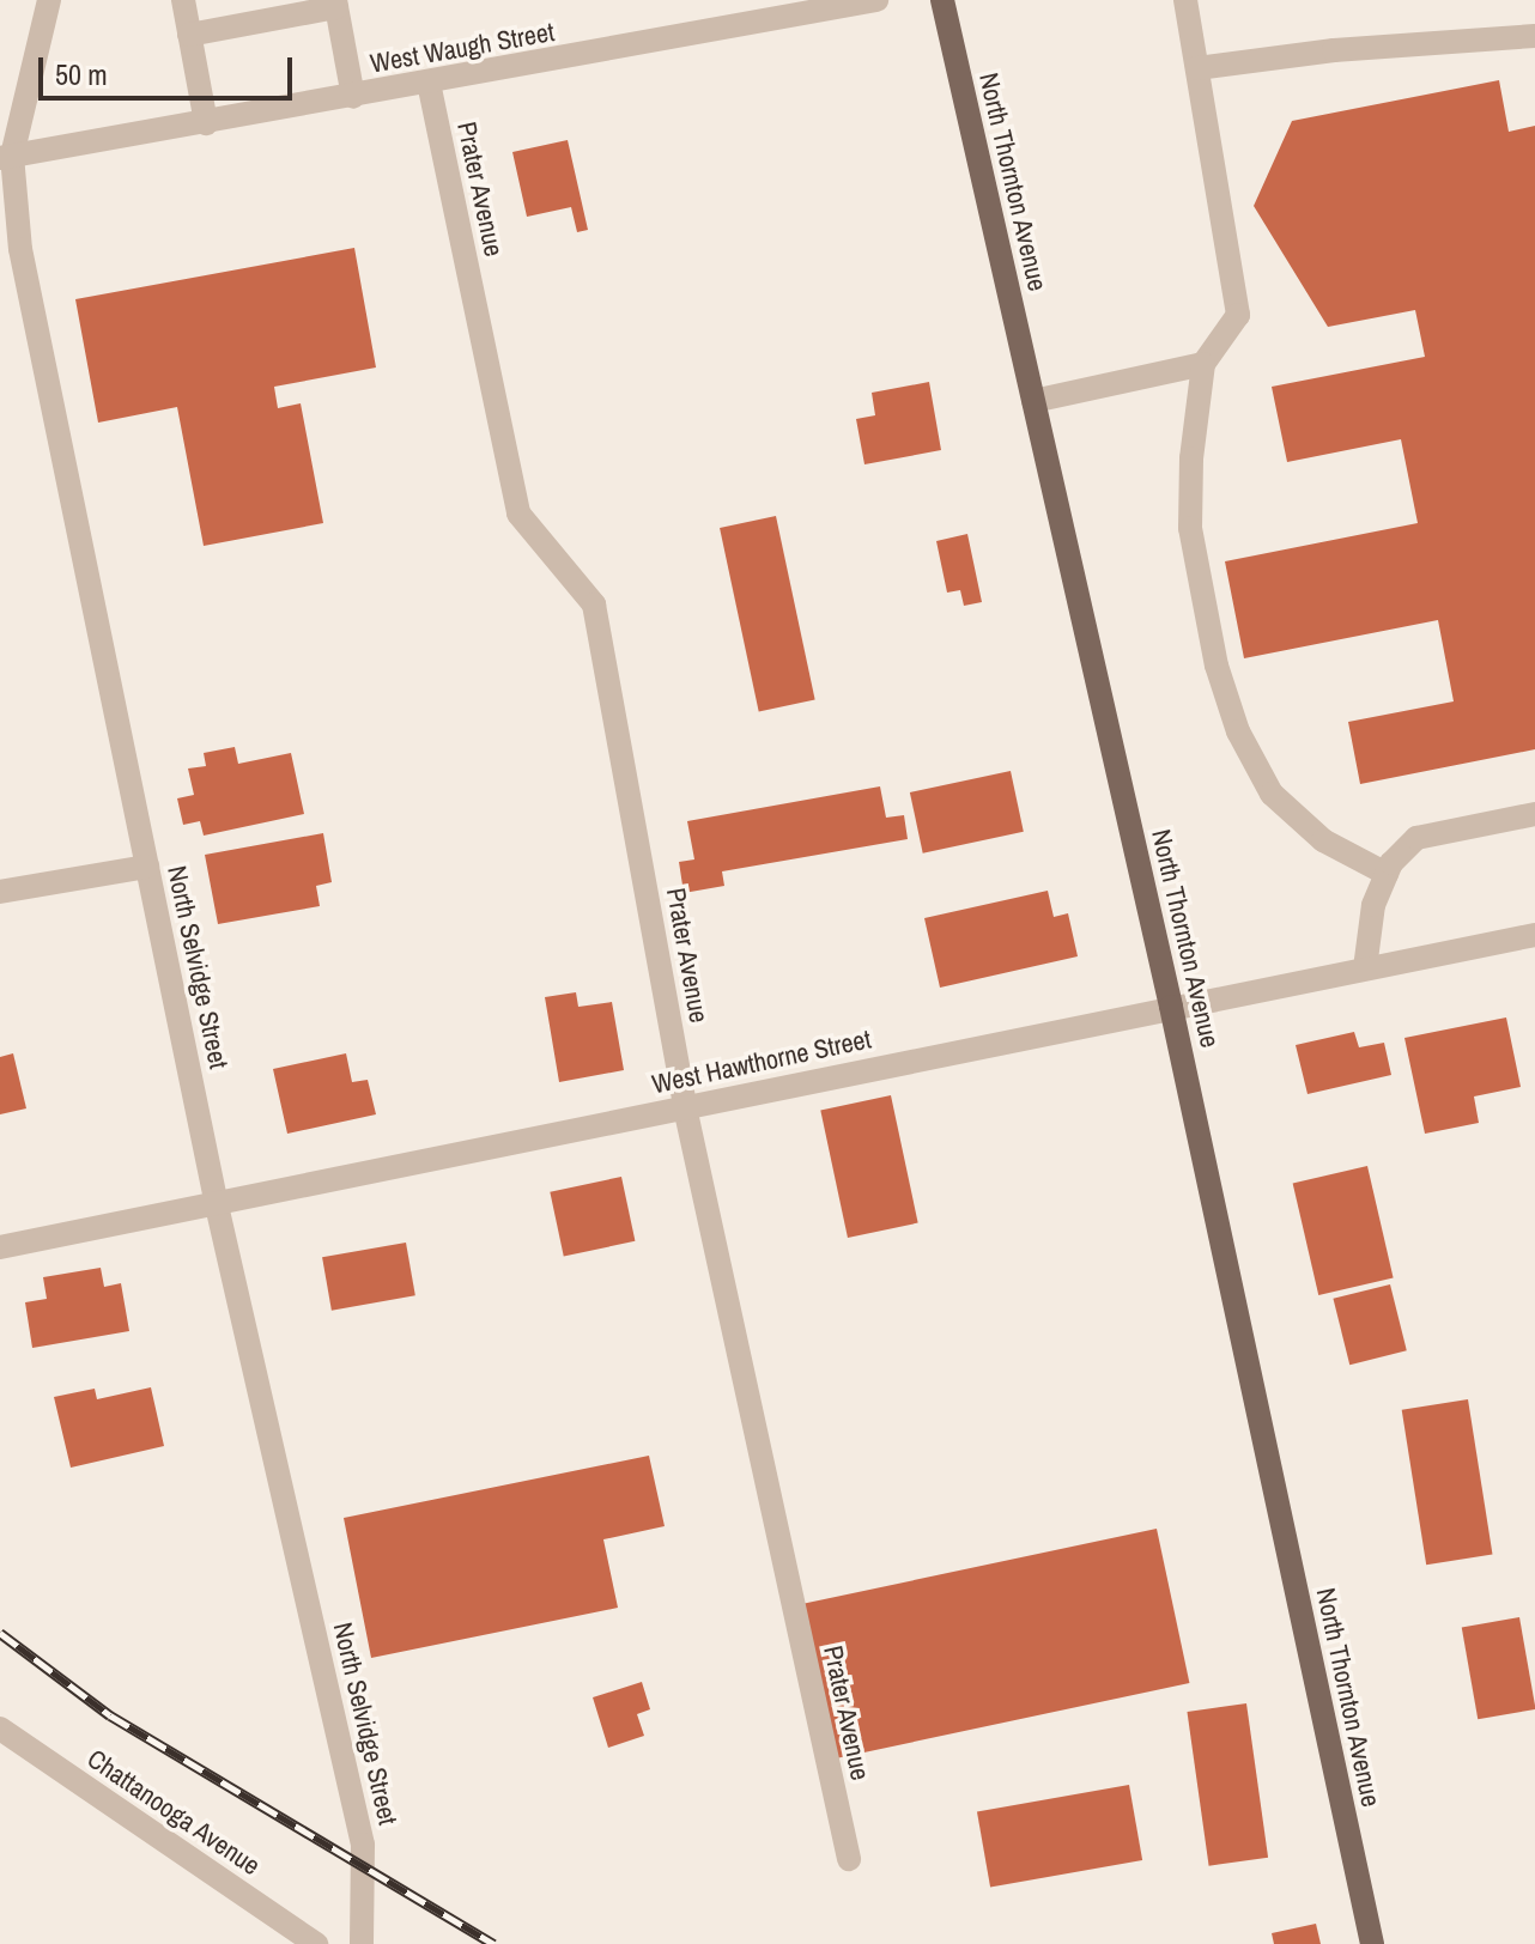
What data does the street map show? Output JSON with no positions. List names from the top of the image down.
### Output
{
  "streets": {
    "main road": ["North Thornton Avenue"],
    "street": [
      "West Waugh Street",
      "Prater Avenue",
      "North Selvidge Street",
      "West Hawthorne Street",
      "Chattanooga Avenue"
    ]
  },
  "crossings": [
    ["West Waugh Street", "Prater Avenue"],
    ["West Waugh Street", "North Selvidge Street"],
    ["North Thornton Avenue", "West Hawthorne Street"],
    ["Prater Avenue", "West Hawthorne Street"],
    ["North Selvidge Street", "West Hawthorne Street"]
  ],
  "scale_bar": "50 m"
}
